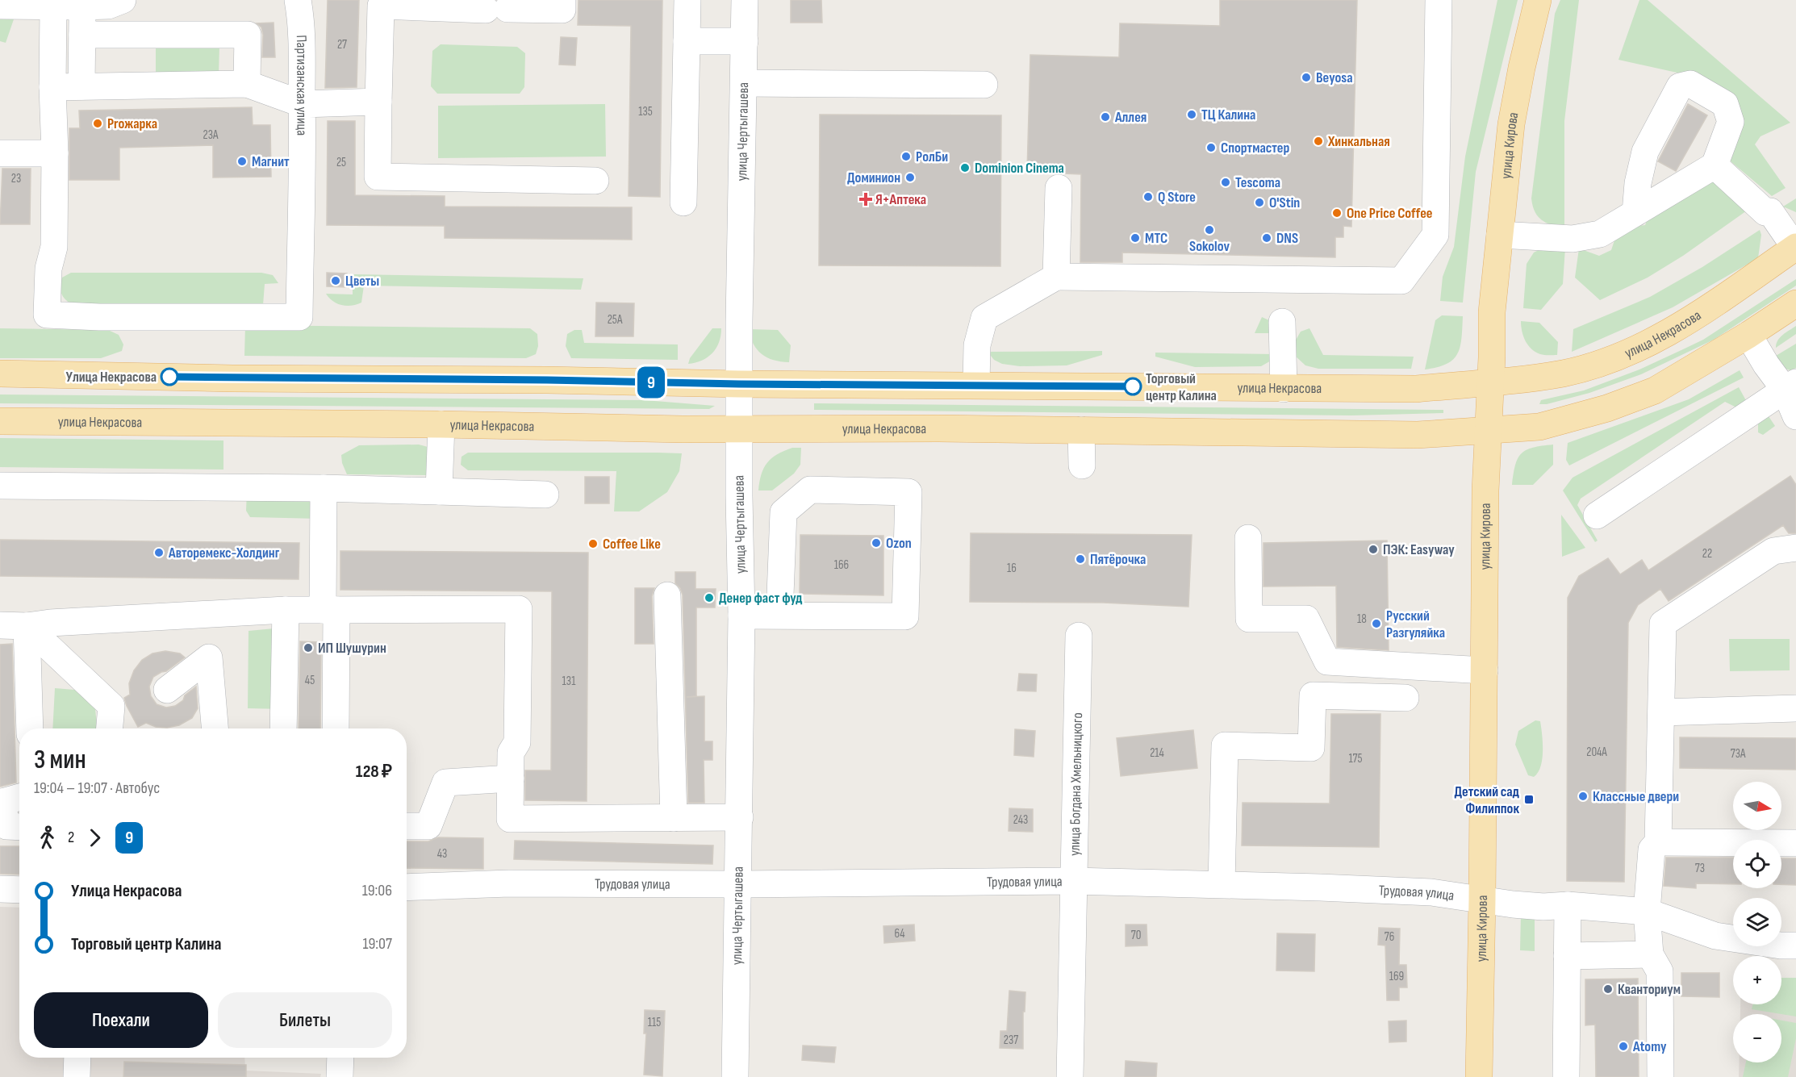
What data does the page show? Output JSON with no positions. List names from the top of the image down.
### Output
{
  "streets": {
    "main road": ["улица Кирова", "улица Некрасова"],
    "street": [
      "Партизанская улица",
      "улица Чертыгашева",
      "улица Богдана Хмельницкого",
      "Трудовая улица"
    ]
  },
  "crossings": [
    ["улица Чертыгашева", "улица Некрасова"],
    ["улица Чертыгашева", "Трудовая улица"],
    ["улица Кирова", "улица Некрасова"],
    ["улица Кирова", "Трудовая улица"],
    ["улица Богдана Хмельницкого", "Трудовая улица"]
  ],
  "places": {
    "other": [
      "Beyosa",
      "ТЦ Калина",
      "Аллея",
      "Proжарка",
      "Хинкальная",
      "Спортмастер",
      "РолБи",
      "Магнит",
      "Dominion Cinema",
      "Доминион",
      "Tescoma",
      "Q Store",
      "O'Stin",
      "One Price Coffee",
      "Sokolov",
      "МТС",
      "DNS",
      "Цветы",
      "Улица Некрасова",
      "Торговый центр Калина",
      "Ozon",
      "Coffee Like",
      "ПЭК: Easyway",
      "Авторемекс-Холдинг",
      "Пятёрочка",
      "Денер фаст фуд",
      "Русский Разгуляйка",
      "ИП Шушурин",
      "Классные двери",
      "Кванториум",
      "Atomy"
    ],
    "health": ["Я+Аптека"],
    "transit": ["Детский сад Филиппок"]
  },
  "lines": ["bus line 9"],
  "house_numbers": [
    "27",
    "135",
    "23А",
    "25",
    "23",
    "25А",
    "22",
    "166",
    "16",
    "18",
    "45",
    "131",
    "204А",
    "214",
    "73А",
    "175",
    "243",
    "43",
    "73",
    "64",
    "70",
    "76",
    "169",
    "115",
    "237"
  ],
  "north": "right",
  "page": {
    "on_map": "9",
    "heading": ["3 мин", "19:04 – 19:07 · Автобус", "128 ₽"],
    "map_buttons": ["+", "−"],
    "legs": ["2", "9"],
    "list": [
      {
        "name": "Улица Некрасова",
        "value": "19:06"
      },
      {
        "name": "Торговый центр Калина",
        "value": "19:07"
      }
    ],
    "buttons": ["Поехали", "Билеты"]
  }
}
